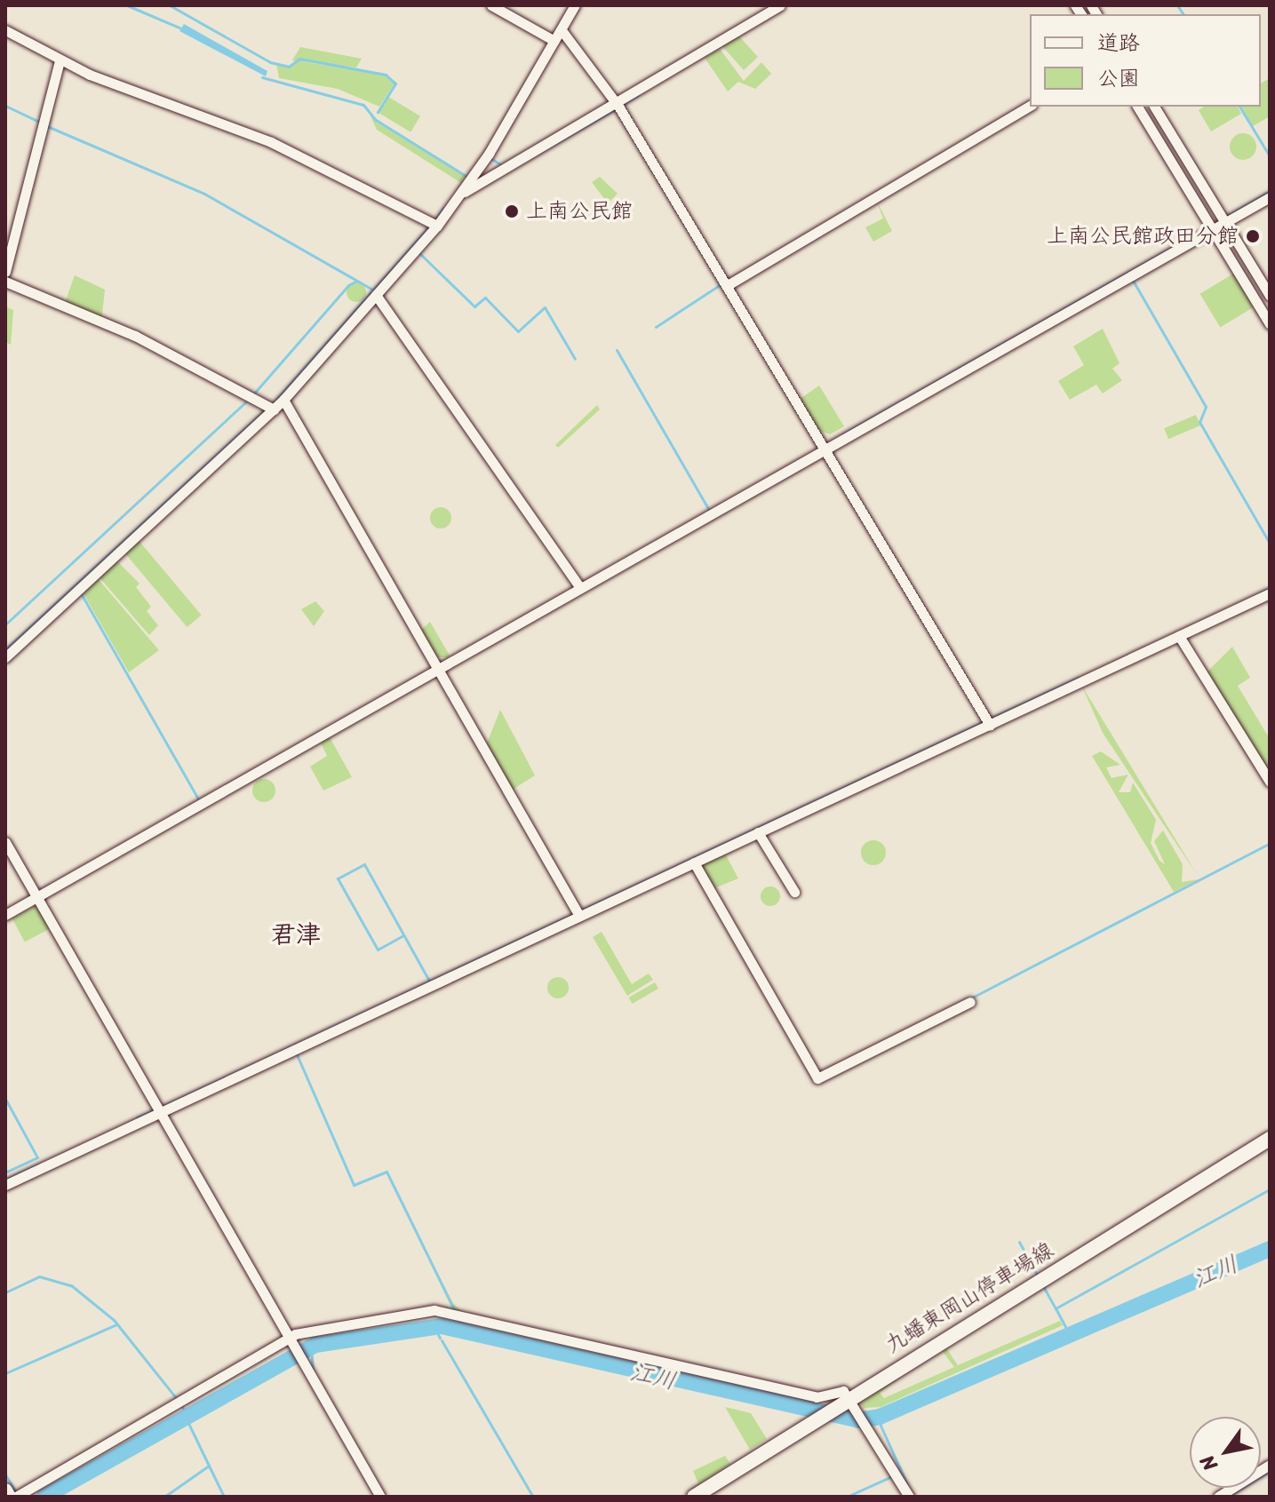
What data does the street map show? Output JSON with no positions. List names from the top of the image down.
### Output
{
  "streets": {
    "main road": ["九蟠東岡山停車場線"]
  },
  "districts": ["君津"],
  "water": ["江川"],
  "places": ["上南公民館", "上南公民館政田分館"],
  "legend": ["道路", "公園"],
  "north": "bottom left"
}
